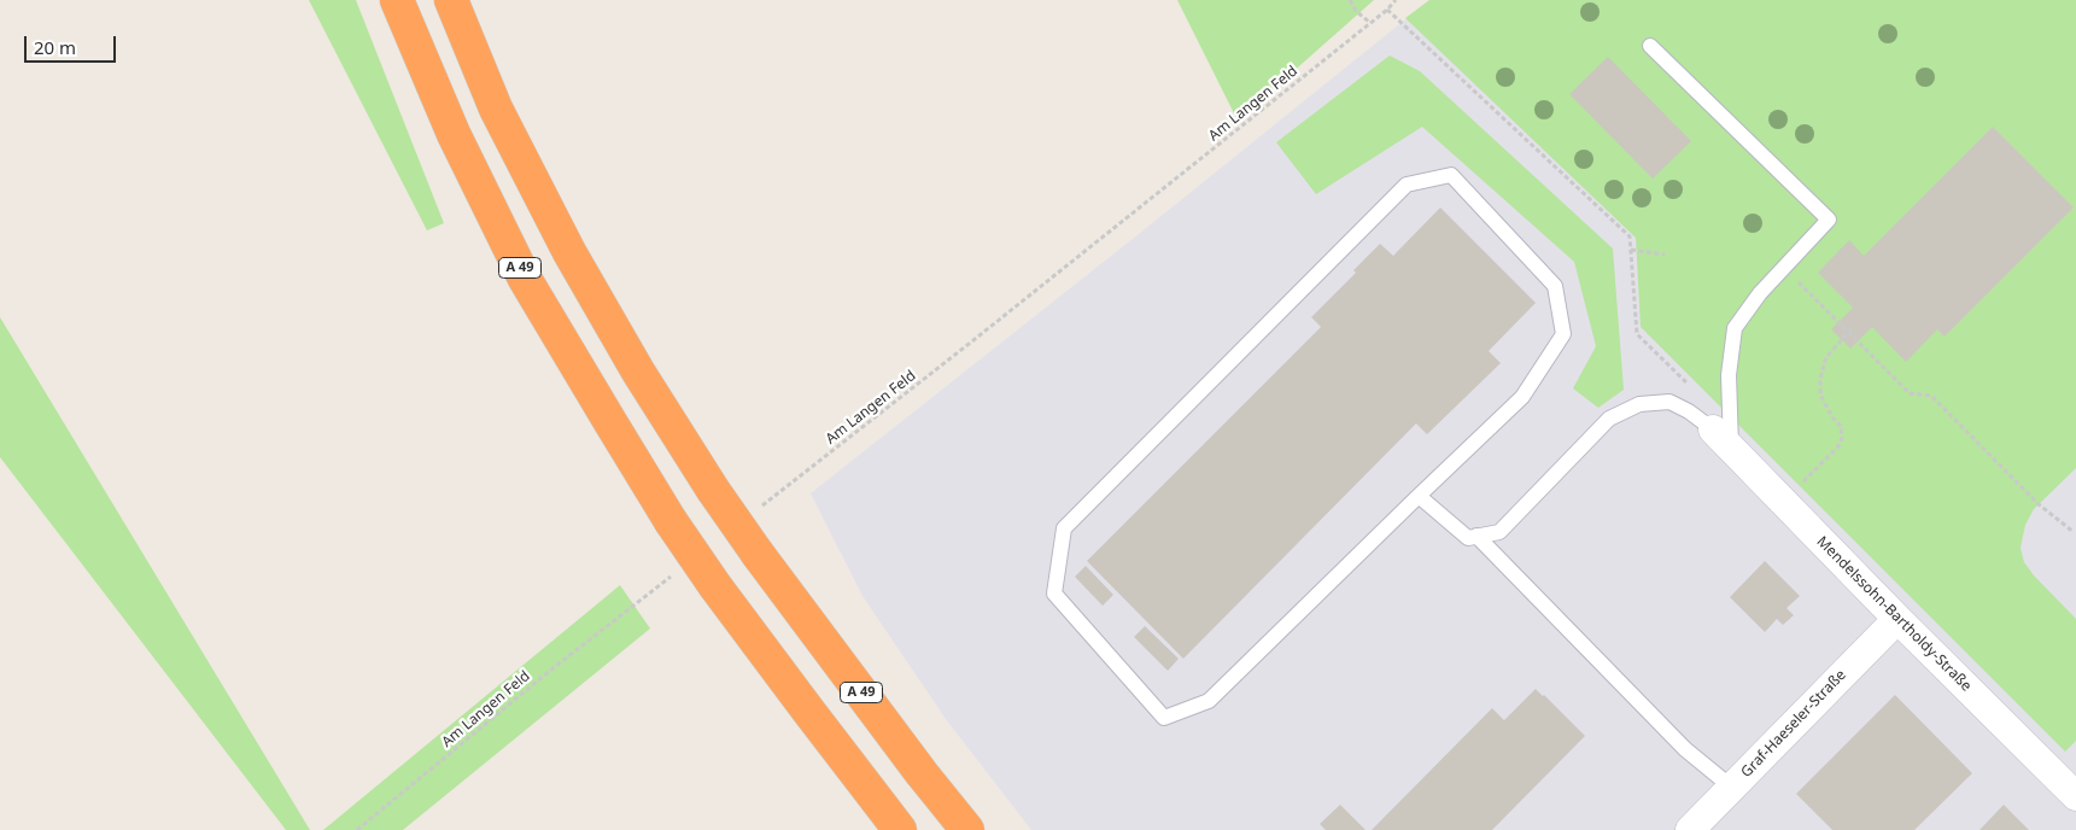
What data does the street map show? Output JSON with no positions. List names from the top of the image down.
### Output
{
  "streets": {
    "highway": ["A 49"],
    "street": ["Mendelssohn-Bartholdy-Straße", "Graf-Haeseler-Straße"],
    "path": ["Am Langen Feld"]
  },
  "crossings": [
    ["Mendelssohn-Bartholdy-Straße", "Graf-Haeseler-Straße"]
  ],
  "scale_bar": "20 m"
}
